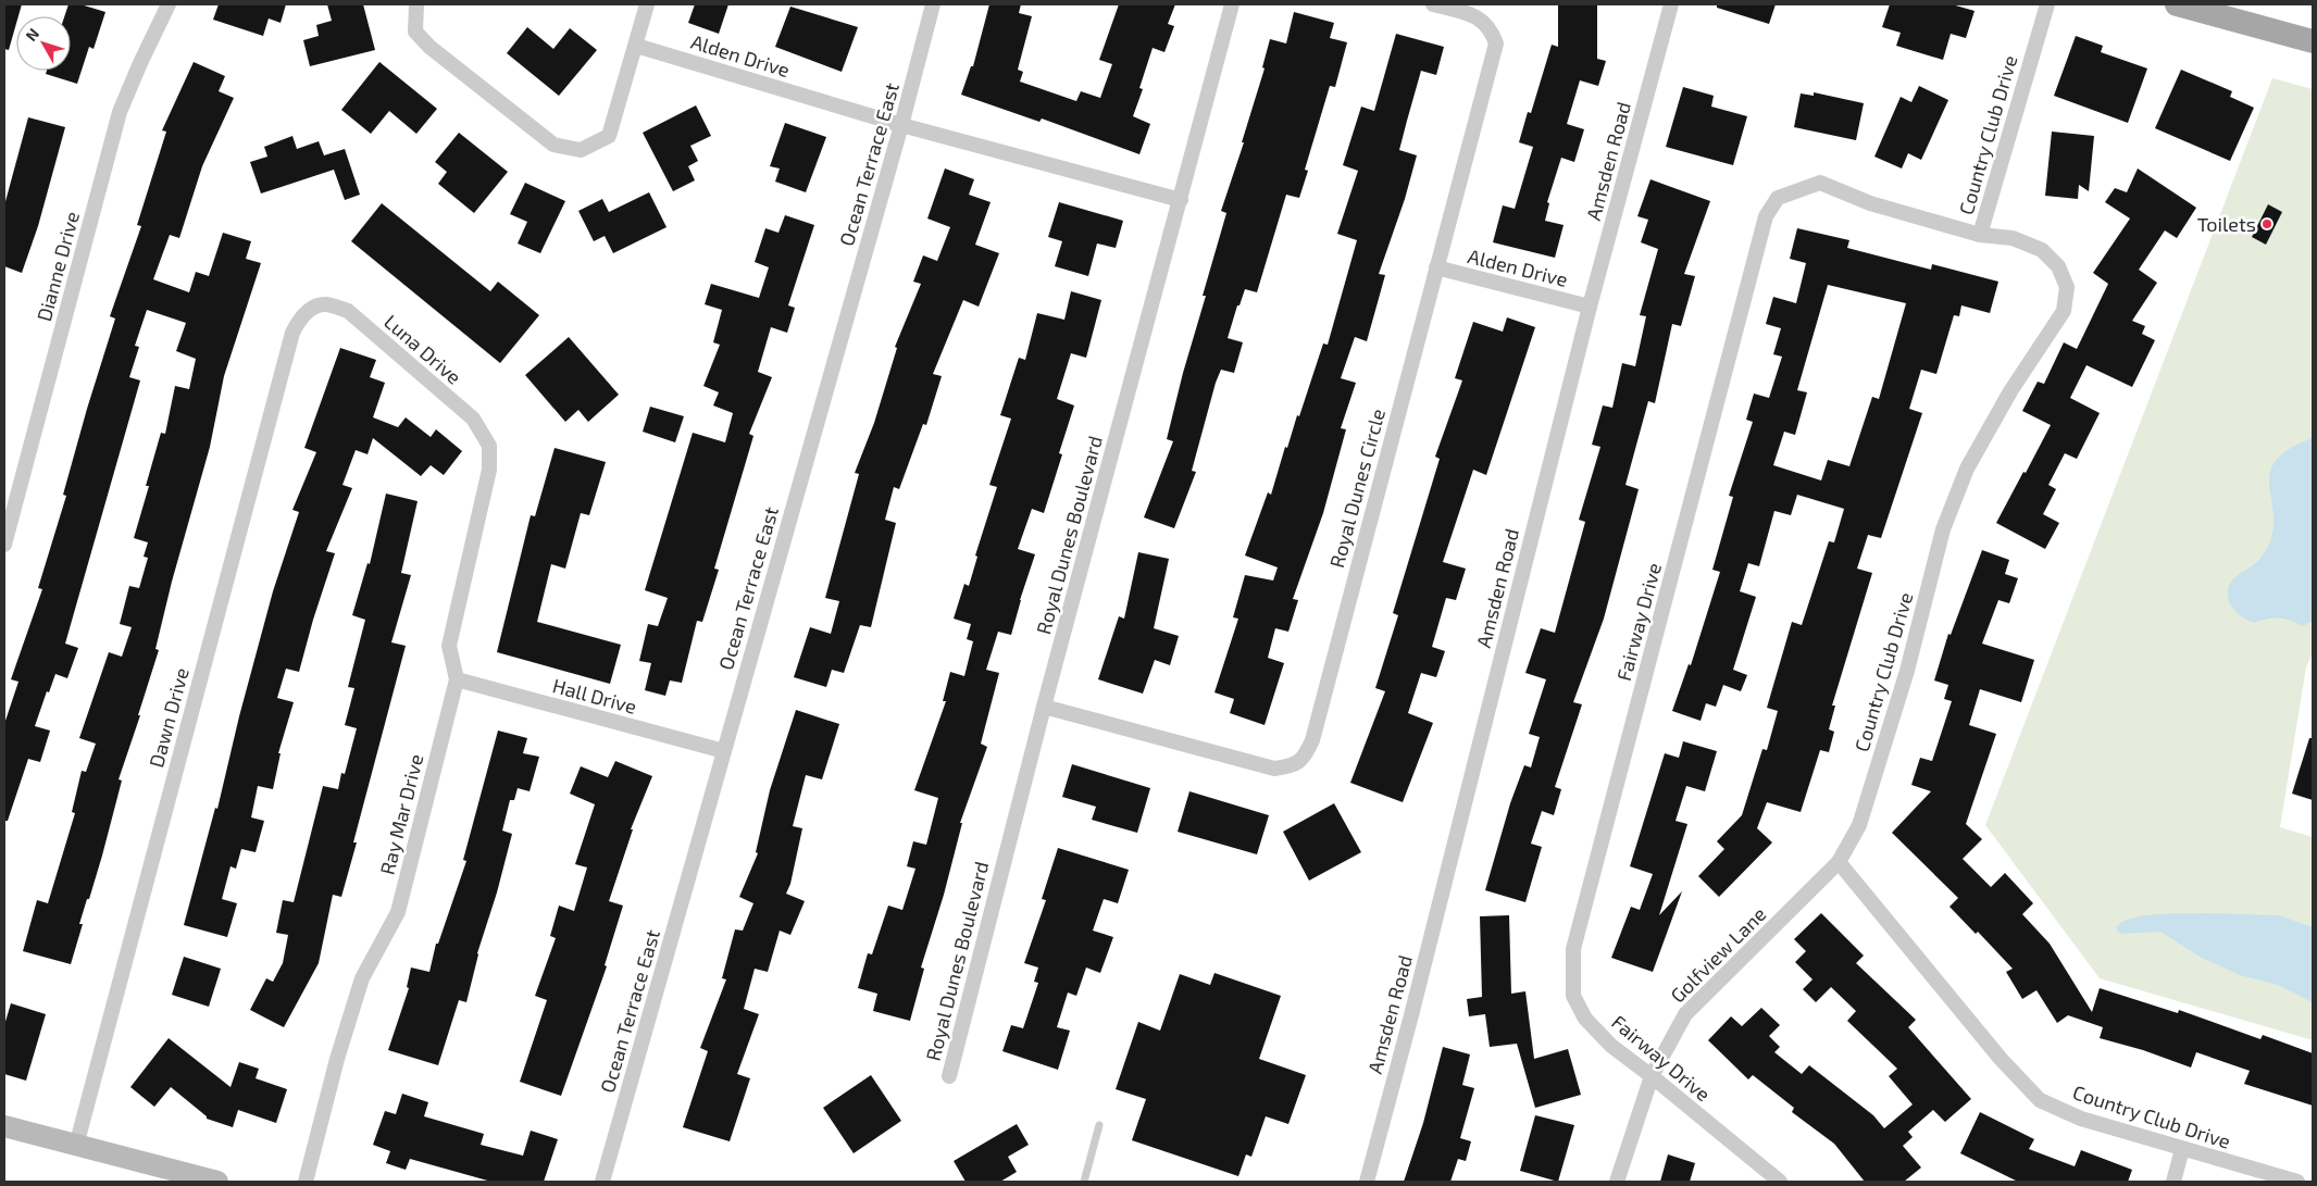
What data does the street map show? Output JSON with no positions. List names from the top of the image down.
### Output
{
  "streets": {
    "street": [
      "Alden Drive",
      "Country Club Drive",
      "Amsden Road",
      "Ocean Terrace East",
      "Dianne Drive",
      "Luna Drive",
      "Royal Dunes Circle",
      "Royal Dunes Boulevard",
      "Fairway Drive",
      "Hall Drive",
      "Dawn Drive",
      "Ray Mar Drive",
      "Golfview Lane"
    ]
  },
  "crossings": [
    ["Alden Drive", "Amsden Road"],
    ["Alden Drive", "Ocean Terrace East"],
    ["Alden Drive", "Royal Dunes Circle"],
    ["Alden Drive", "Royal Dunes Boulevard"],
    ["Country Club Drive", "Fairway Drive"],
    ["Country Club Drive", "Golfview Lane"],
    ["Ocean Terrace East", "Hall Drive"],
    ["Luna Drive", "Dawn Drive"],
    ["Luna Drive", "Ray Mar Drive"],
    ["Royal Dunes Circle", "Royal Dunes Boulevard"],
    ["Fairway Drive", "Golfview Lane"],
    ["Hall Drive", "Ray Mar Drive"]
  ],
  "places": ["Toilets"],
  "north": "top left"
}
